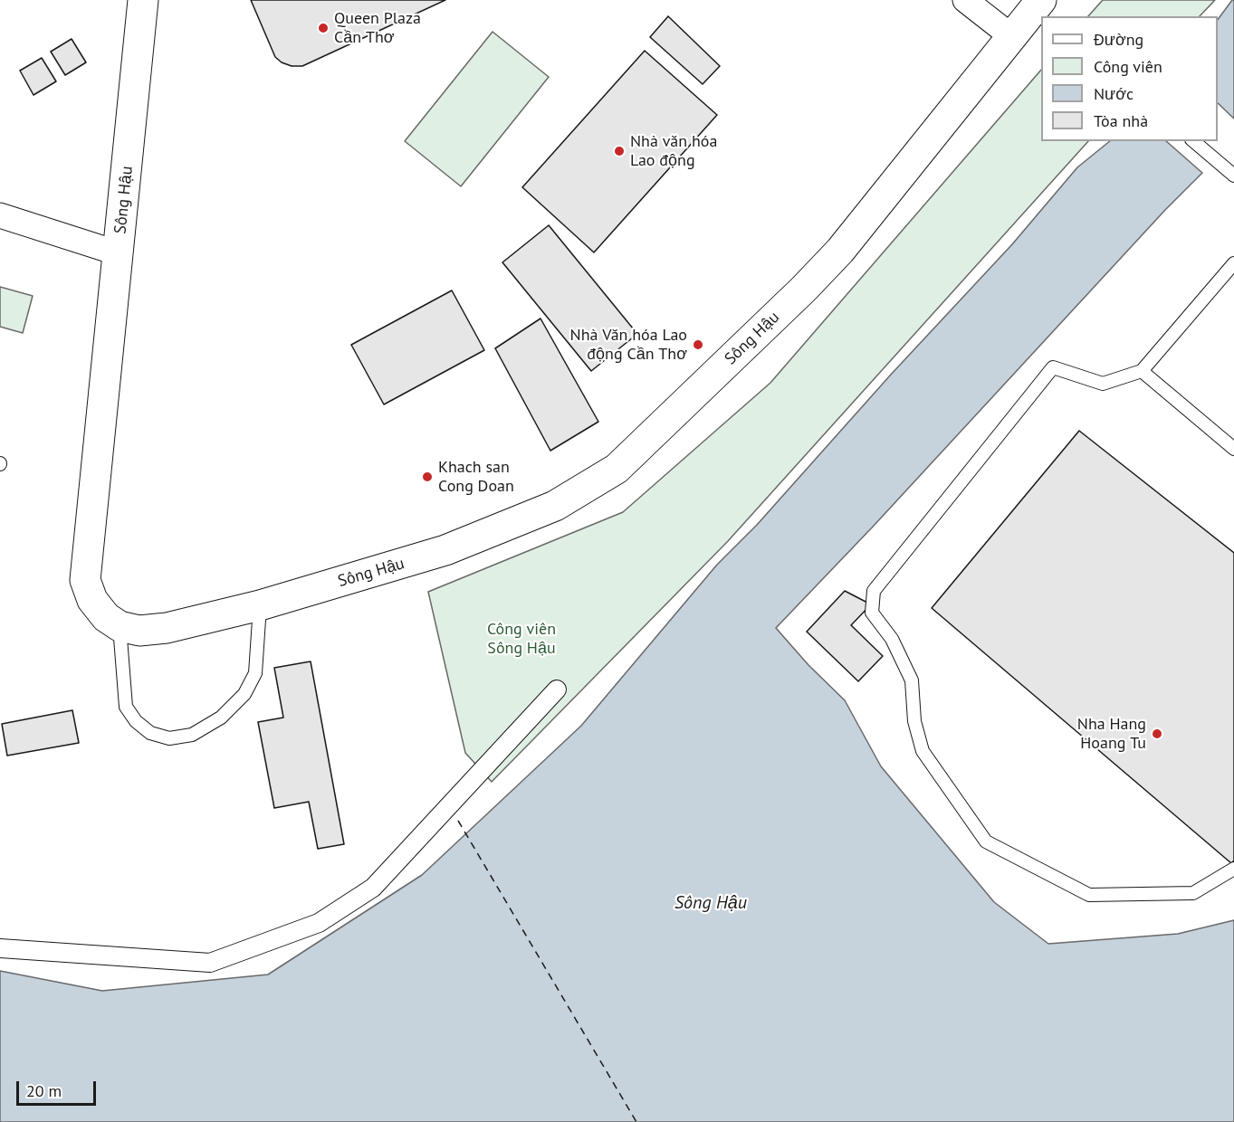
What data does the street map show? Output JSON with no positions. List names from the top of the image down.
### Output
{
  "streets": {
    "street": ["Sông Hậu"]
  },
  "water": ["Sông Hậu"],
  "parks": ["Công viên Sông Hậu"],
  "places": [
    "Queen Plaza Cần Thơ",
    "Nhà văn hóa Lao động",
    "Nhà Văn hóa Lao động Cần Thơ",
    "Khach san Cong Doan",
    "Nha Hang Hoang Tu"
  ],
  "legend": [
    "Đường",
    "Công viên",
    "Nước",
    "Tòa nhà"
  ],
  "scale_bar": "20 m"
}
